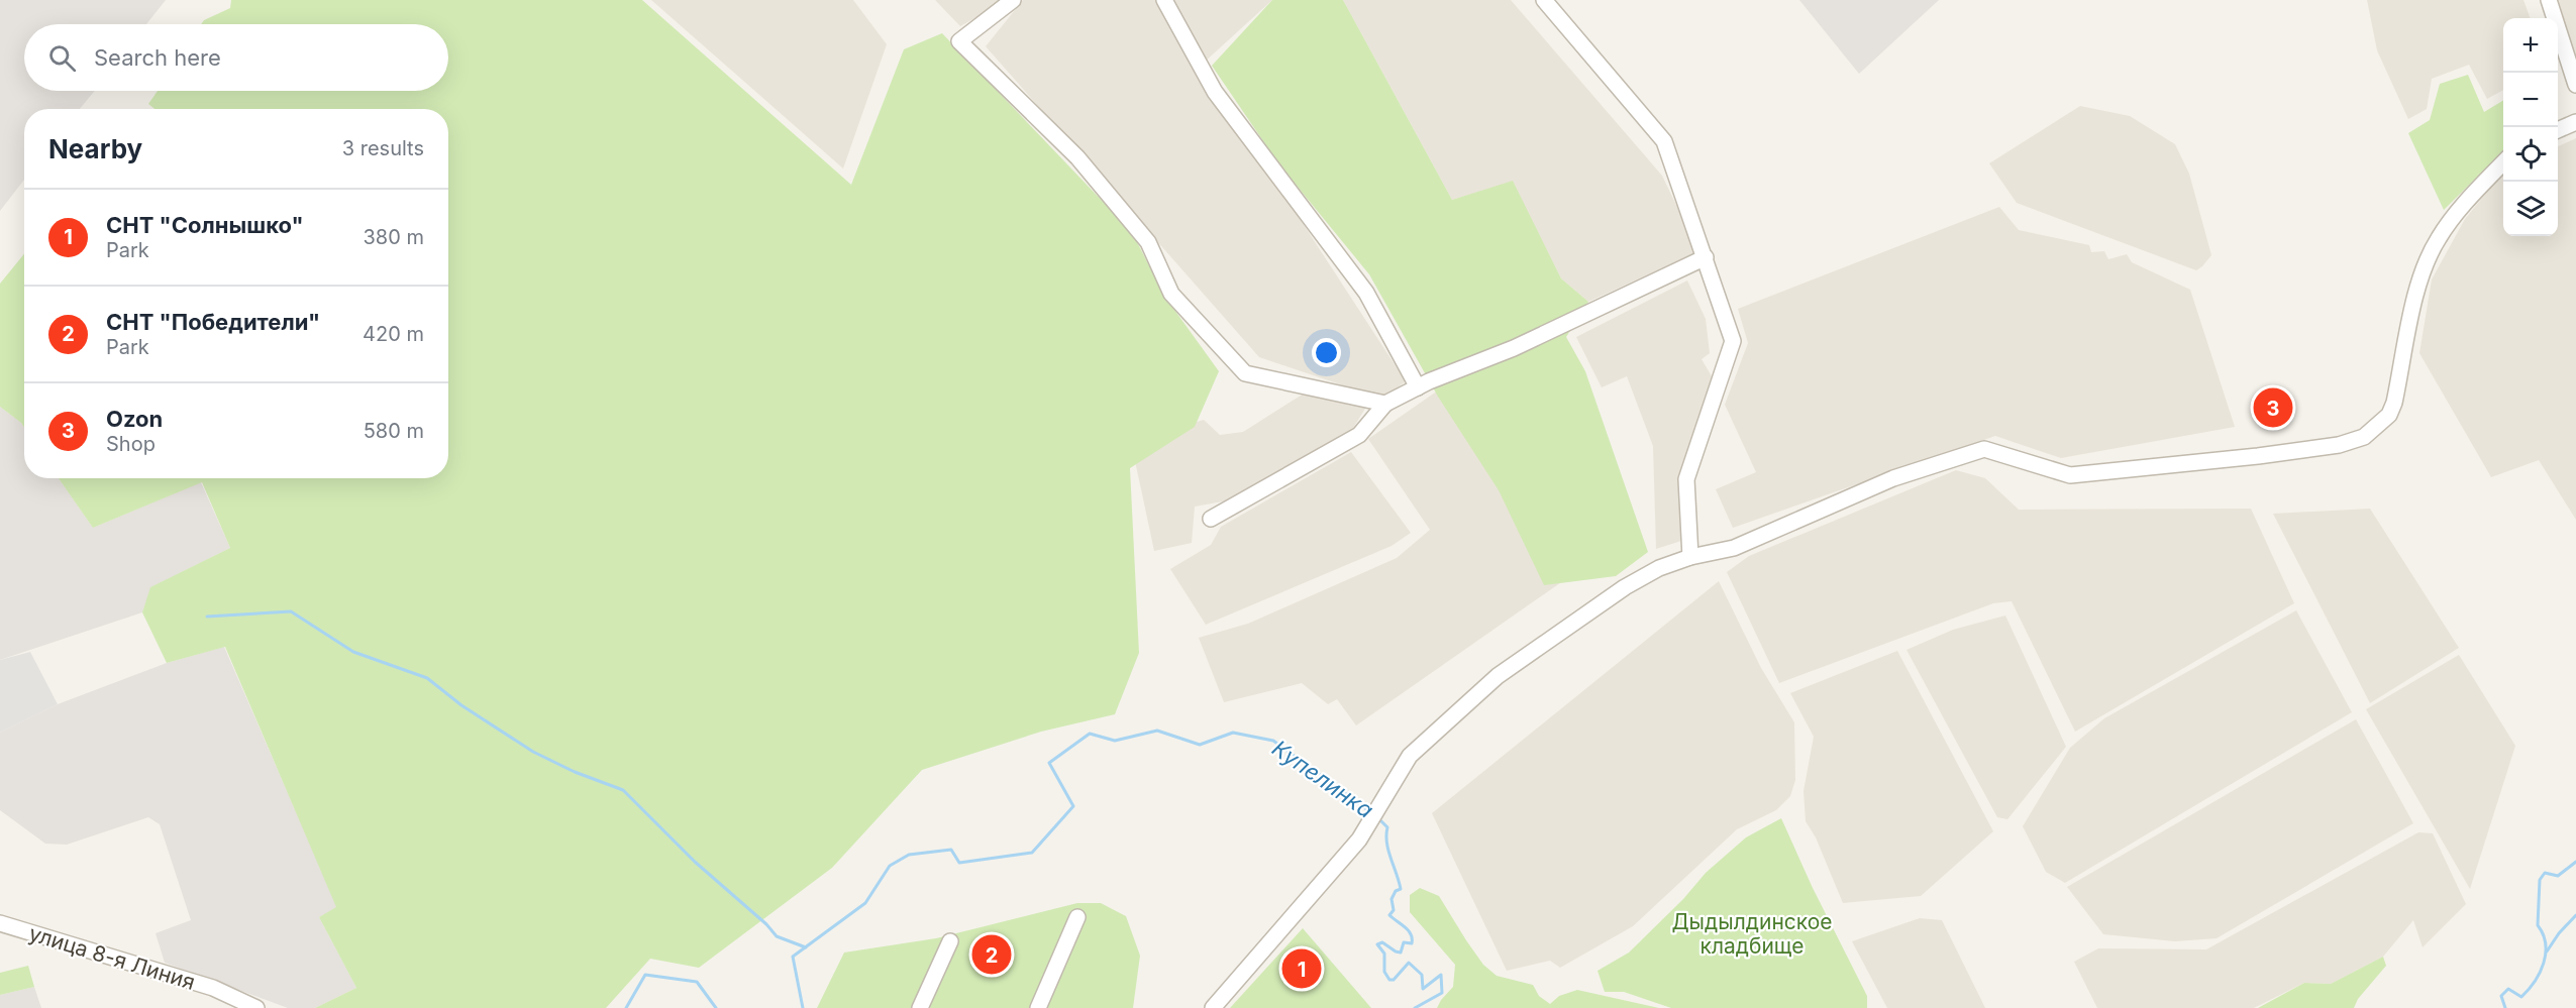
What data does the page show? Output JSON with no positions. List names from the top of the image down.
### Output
{
  "streets": {
    "street": ["улица 8-я Линия"]
  },
  "water": ["Купелинка"],
  "parks": ["Дыдылдинское кладбище"],
  "page": {
    "map_buttons": ["+", "−"],
    "search": "Search here",
    "heading": ["Nearby", "3 results"],
    "list": [
      {
        "mark": "1",
        "name": "СНТ \"Солнышко\"",
        "note": "Park",
        "value": "380 m"
      },
      {
        "mark": "2",
        "name": "СНТ \"Победители\"",
        "note": "Park",
        "value": "420 m"
      },
      {
        "mark": "3",
        "name": "Ozon",
        "note": "Shop",
        "value": "580 m"
      }
    ],
    "pins": ["3", "2", "1"]
  }
}
